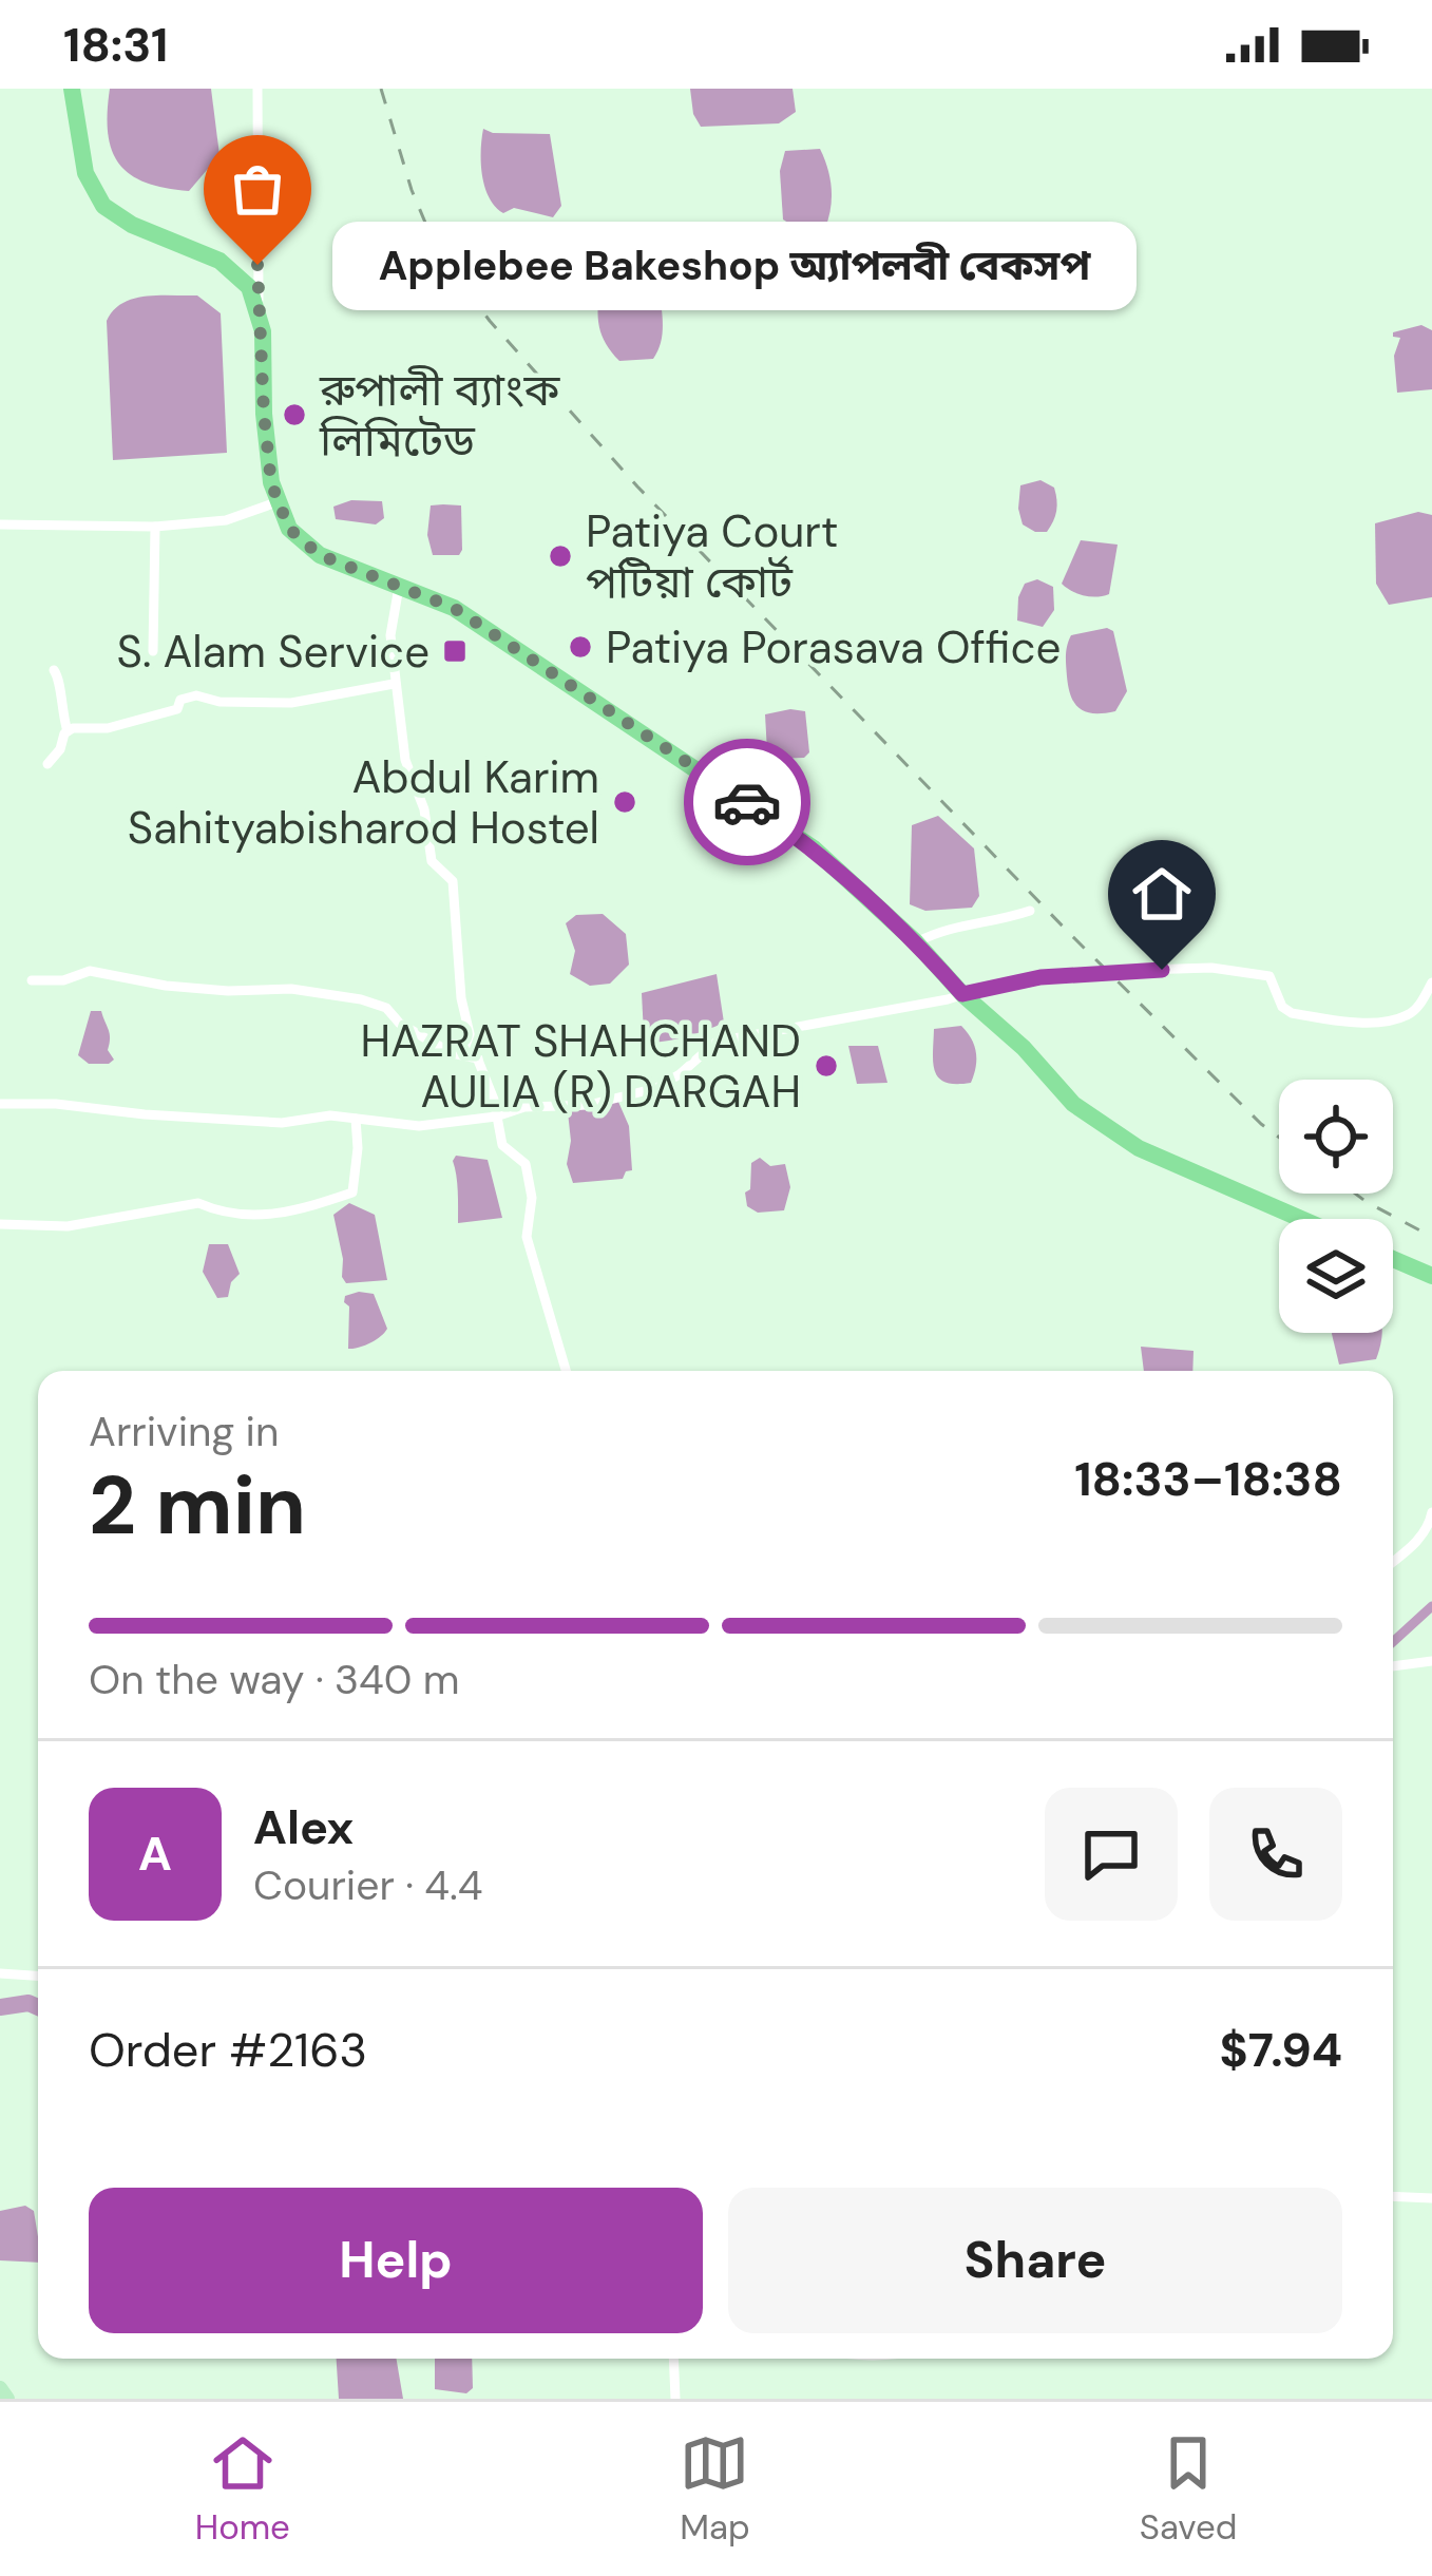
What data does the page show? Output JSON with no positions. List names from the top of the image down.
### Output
{
  "places": {
    "other": [
      "Applebee Bakeshop অ্যাপলবী বেকসপ",
      "রুপালী ব্যাংক লিমিটেড",
      "Patiya Court পটিয়া কোর্ট",
      "Patiya Porasava Office",
      "Abdul Karim Sahityabisharod Hostel",
      "HAZRAT SHAHCHAND AULIA (R) DARGAH"
    ],
    "transit": ["S. Alam Service"]
  },
  "page": {
    "status": "18:31",
    "bubble": "Applebee Bakeshop অ্যাপলবী বেকসপ",
    "heading": ["2 min", "Arriving in", "18:33–18:38"],
    "panel": [
      "Alex",
      "Courier · 4.4",
      "Order #2163",
      "$7.94"
    ],
    "bar": "On the way · 340 m",
    "round": "A",
    "buttons": ["Help", "Share"],
    "tabs": ["Home", "Map", "Saved"]
  }
}
